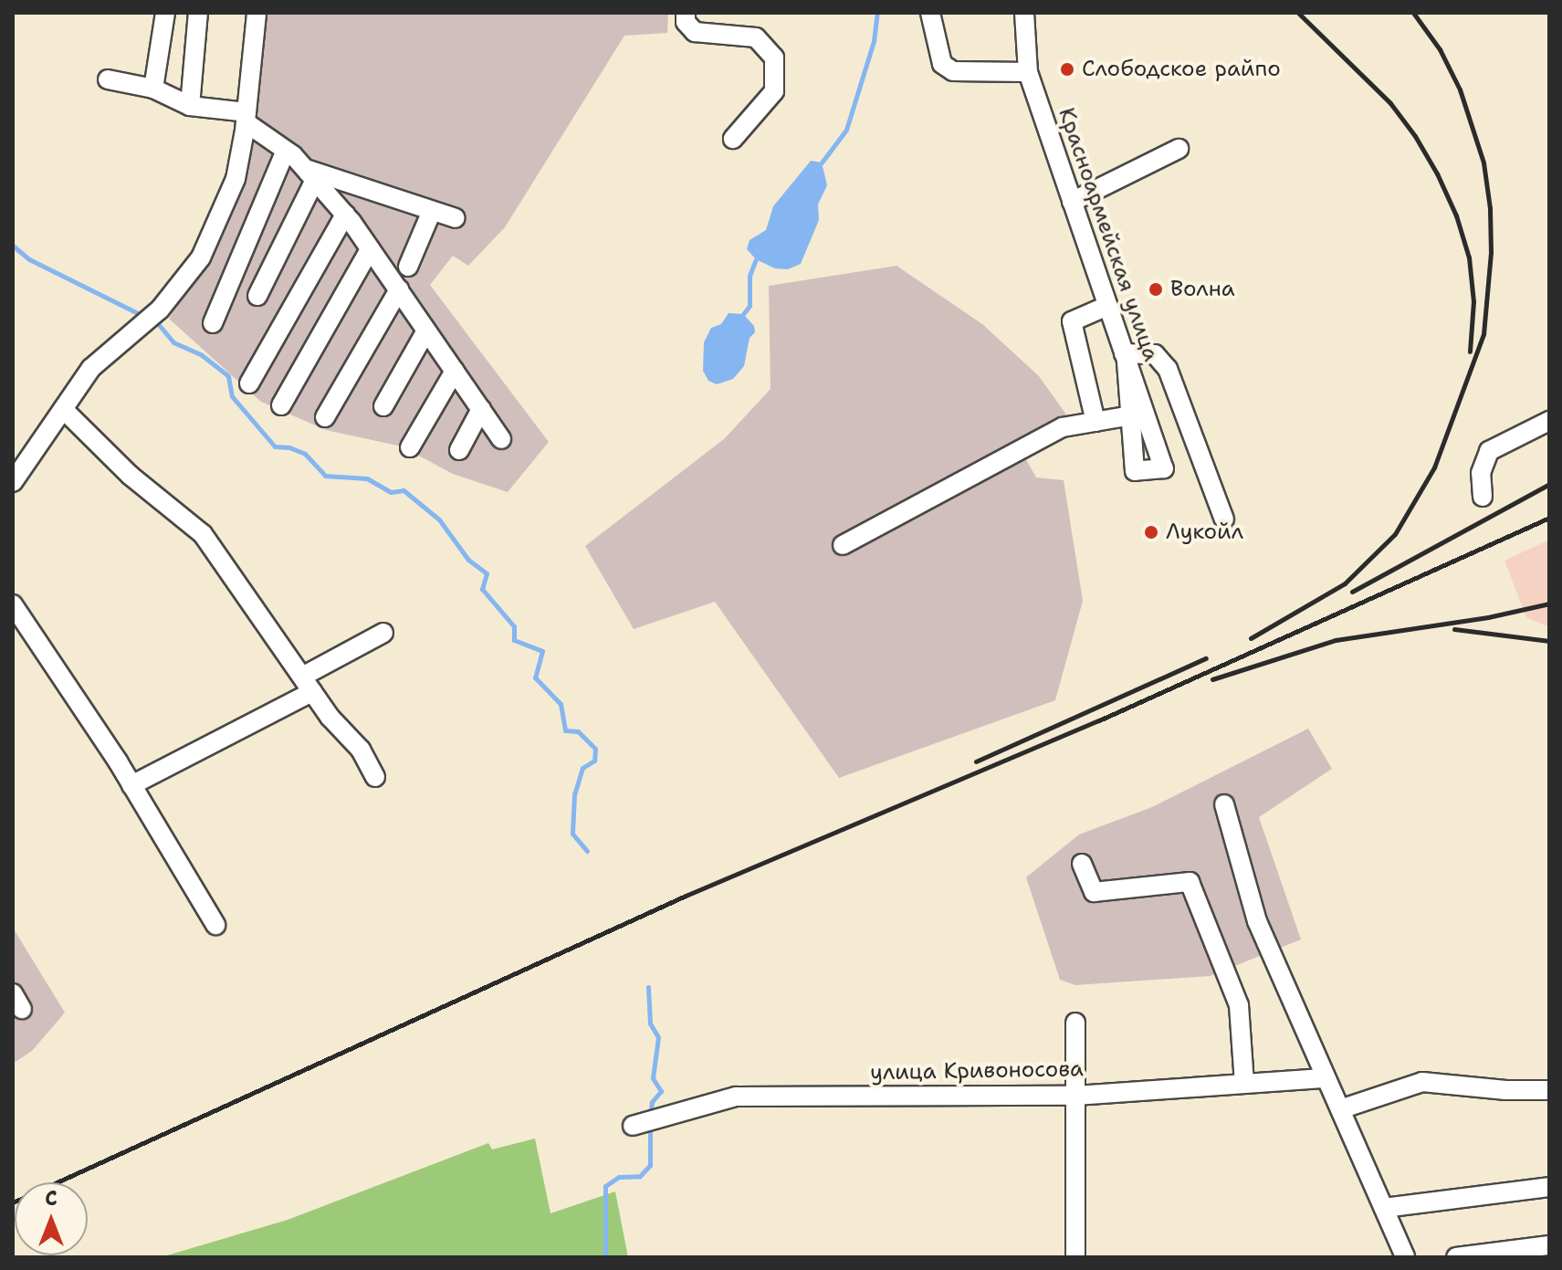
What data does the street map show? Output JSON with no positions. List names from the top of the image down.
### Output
{
  "streets": {
    "street": ["Красноармейская улица", "улица Кривоносова"]
  },
  "places": ["Слободское райпо", "Волна", "Лукойл"],
  "north": "top"
}
